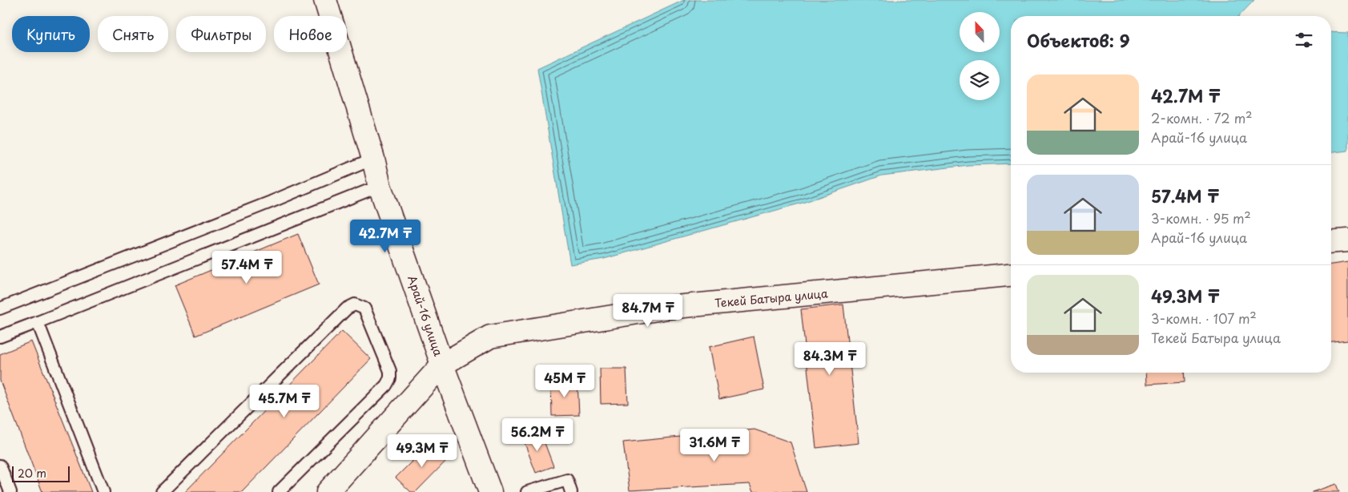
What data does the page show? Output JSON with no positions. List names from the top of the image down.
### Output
{
  "streets": {
    "street": ["Текей Батыра улица", "Арай-16 улица"]
  },
  "crossings": [
    ["Текей Батыра улица", "Арай-16 улица"]
  ],
  "scale_bar": "20 m",
  "north": "top",
  "page": {
    "chip": [
      "Купить",
      "Снять",
      "Фильтры",
      "Новое"
    ],
    "heading": "Объектов: 9",
    "list": [
      {
        "name": "42.7M ₸",
        "note": "2-комн. · 72 m² · Арай-16 улица"
      },
      {
        "name": "57.4M ₸",
        "note": "3-комн. · 95 m² · Арай-16 улица"
      },
      {
        "name": "49.3M ₸",
        "note": "3-комн. · 107 m² · Текей Батыра улица"
      }
    ],
    "price": [
      "42.7M ₸",
      "57.4M ₸",
      "84.7M ₸",
      "84.3M ₸",
      "45M ₸",
      "45.7M ₸",
      "56.2M ₸",
      "31.6M ₸",
      "49.3M ₸"
    ],
    "scale": "20 m"
  }
}
